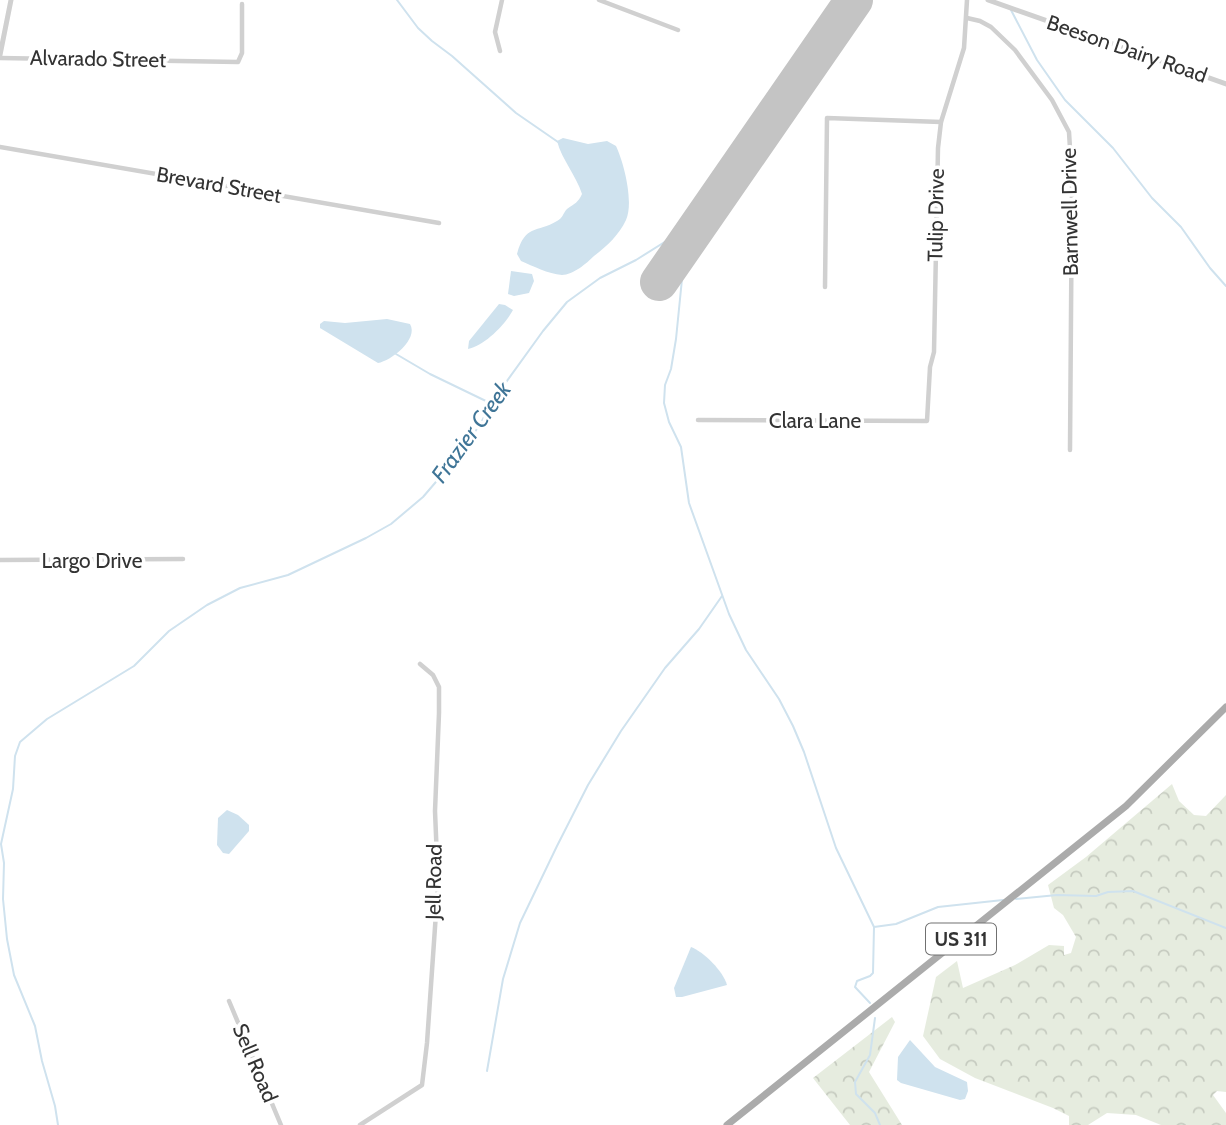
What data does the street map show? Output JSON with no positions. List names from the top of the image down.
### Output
{
  "streets": {
    "main road": ["US 311"],
    "street": [
      "Beeson Dairy Road",
      "Alvarado Street",
      "Brevard Street",
      "Barnwell Drive",
      "Tulip Drive",
      "Clara Lane",
      "Largo Drive",
      "Jell Road",
      "Sell Road"
    ]
  },
  "crossings": [
    ["Barnwell Drive", "Tulip Drive"],
    ["Tulip Drive", "Clara Lane"]
  ],
  "water": ["Frazier Creek"]
}
